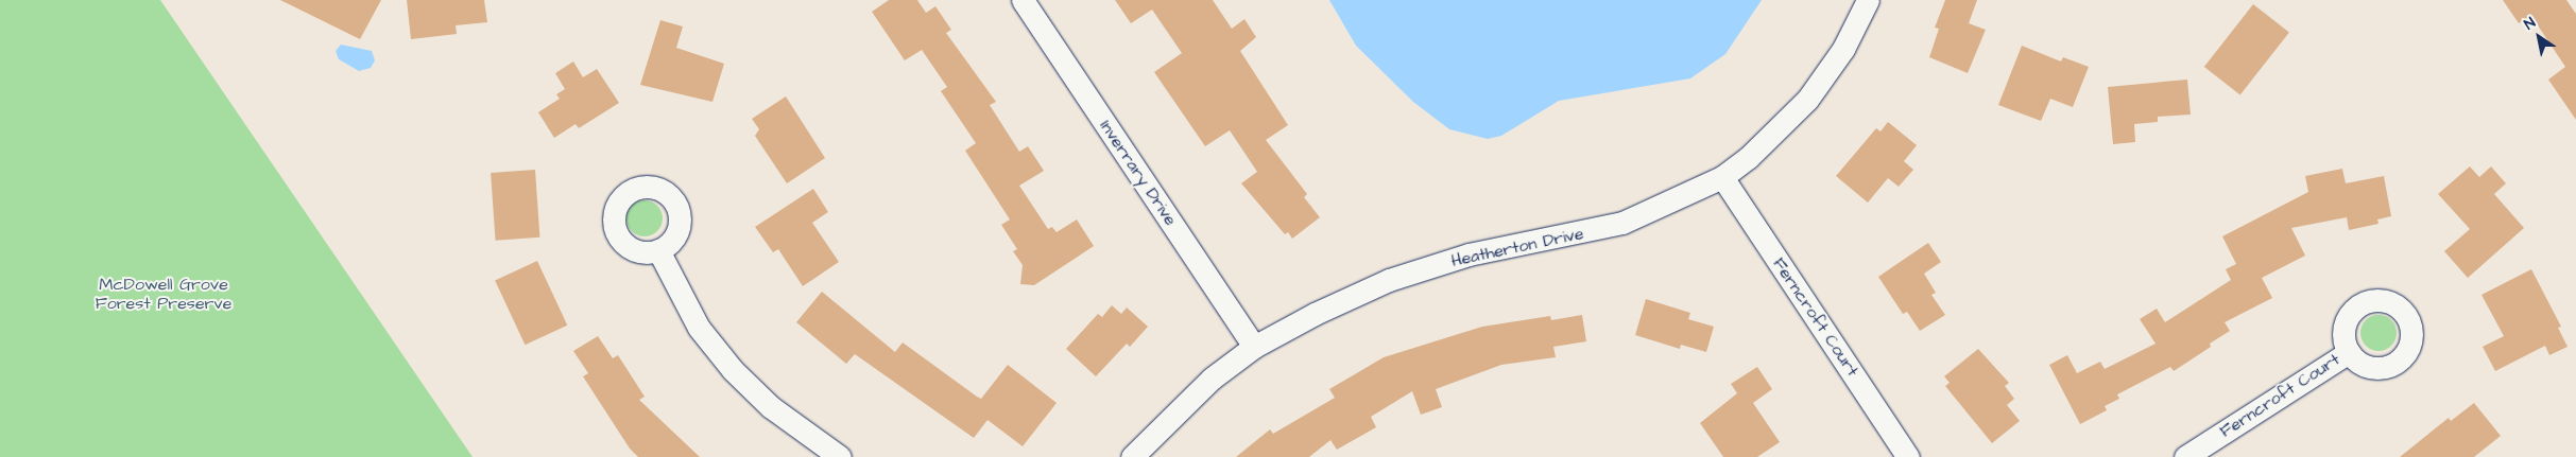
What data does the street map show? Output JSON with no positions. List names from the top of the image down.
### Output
{
  "streets": {
    "street": ["Inverrary Drive", "Heatherton Drive", "Ferncroft Court"]
  },
  "crossings": [
    ["Inverrary Drive", "Heatherton Drive"],
    ["Heatherton Drive", "Ferncroft Court"]
  ],
  "parks": ["McDowell Grove Forest Preserve"],
  "north": "top left"
}
